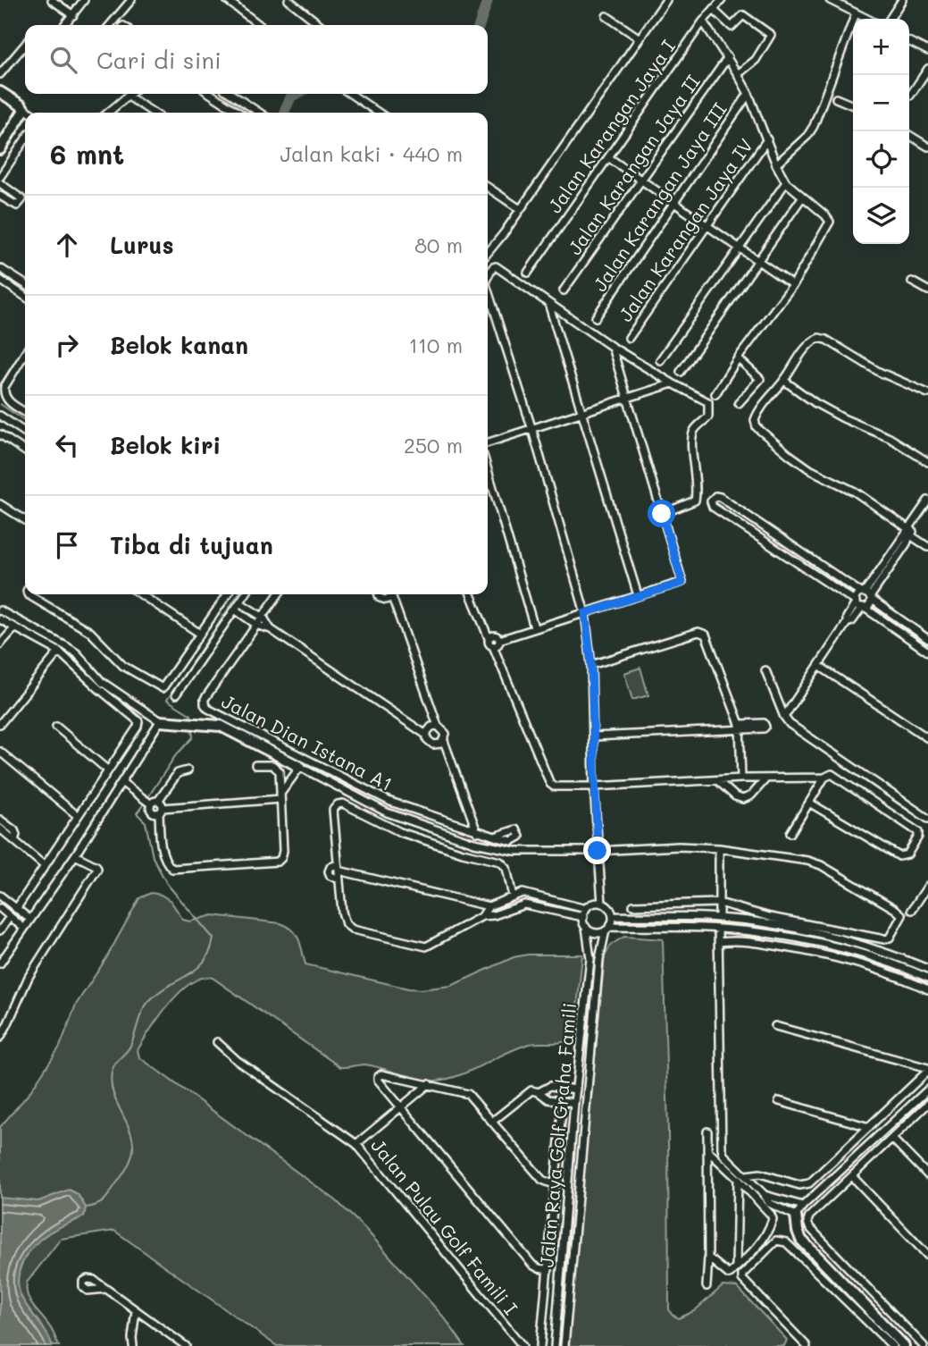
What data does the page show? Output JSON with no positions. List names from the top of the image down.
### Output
{
  "streets": {
    "street": [
      "Jalan Karangan Jaya I",
      "Jalan Karangan Jaya II",
      "Jalan Karangan Jaya III",
      "Jalan Karangan Jaya IV",
      "Jalan Dian Istana A1",
      "Jalan Raya Golf Graha Famili",
      "Jalan Pulau Golf Famili I"
    ]
  },
  "page": {
    "map_buttons": ["+", "−"],
    "search": "Cari di sini",
    "heading": ["6 mnt", "Jalan kaki · 440 m"],
    "list": [
      ["Lurus", "80 m"],
      ["Belok kanan", "110 m"],
      ["Belok kiri", "250 m"],
      "Tiba di tujuan"
    ]
  }
}
